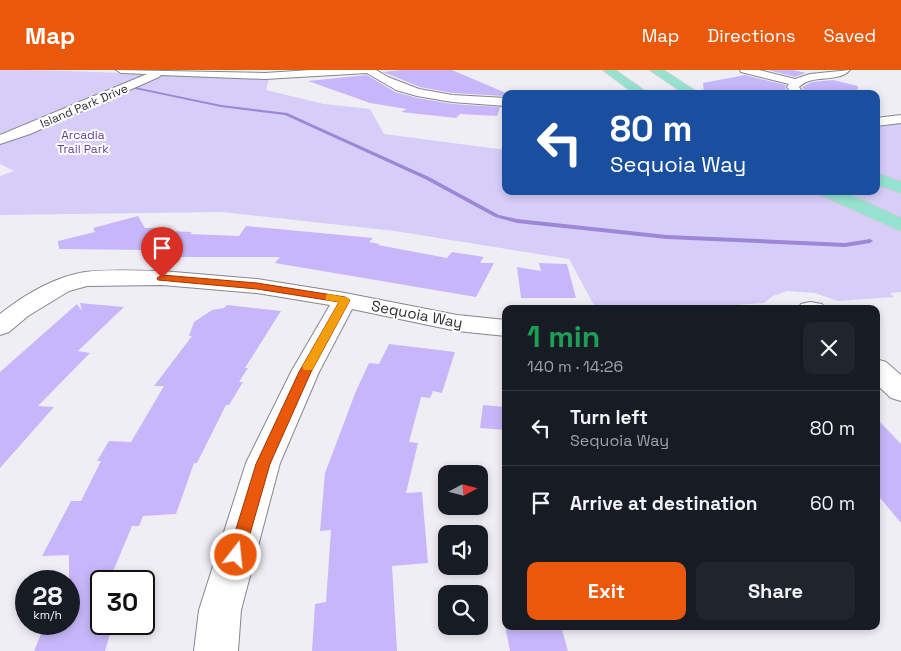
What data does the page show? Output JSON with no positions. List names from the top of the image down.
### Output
{
  "streets": {
    "street": ["Island Park Drive", "Sequoia Way"]
  },
  "parks": ["Arcadia Trail Park"],
  "north": "right",
  "page": {
    "header": "Map",
    "nav": ["Map", "Directions", "Saved"],
    "turn": ["80 m", "Sequoia Way"],
    "heading": ["1 min", "140 m · 14:26"],
    "list": [
      {
        "name": "Turn left",
        "note": "Sequoia Way",
        "value": "80 m"
      },
      {
        "name": "Arrive at destination",
        "value": "60 m"
      }
    ],
    "buttons": ["Exit", "Share"],
    "speed": "28 km/h",
    "limit": "30"
  }
}
